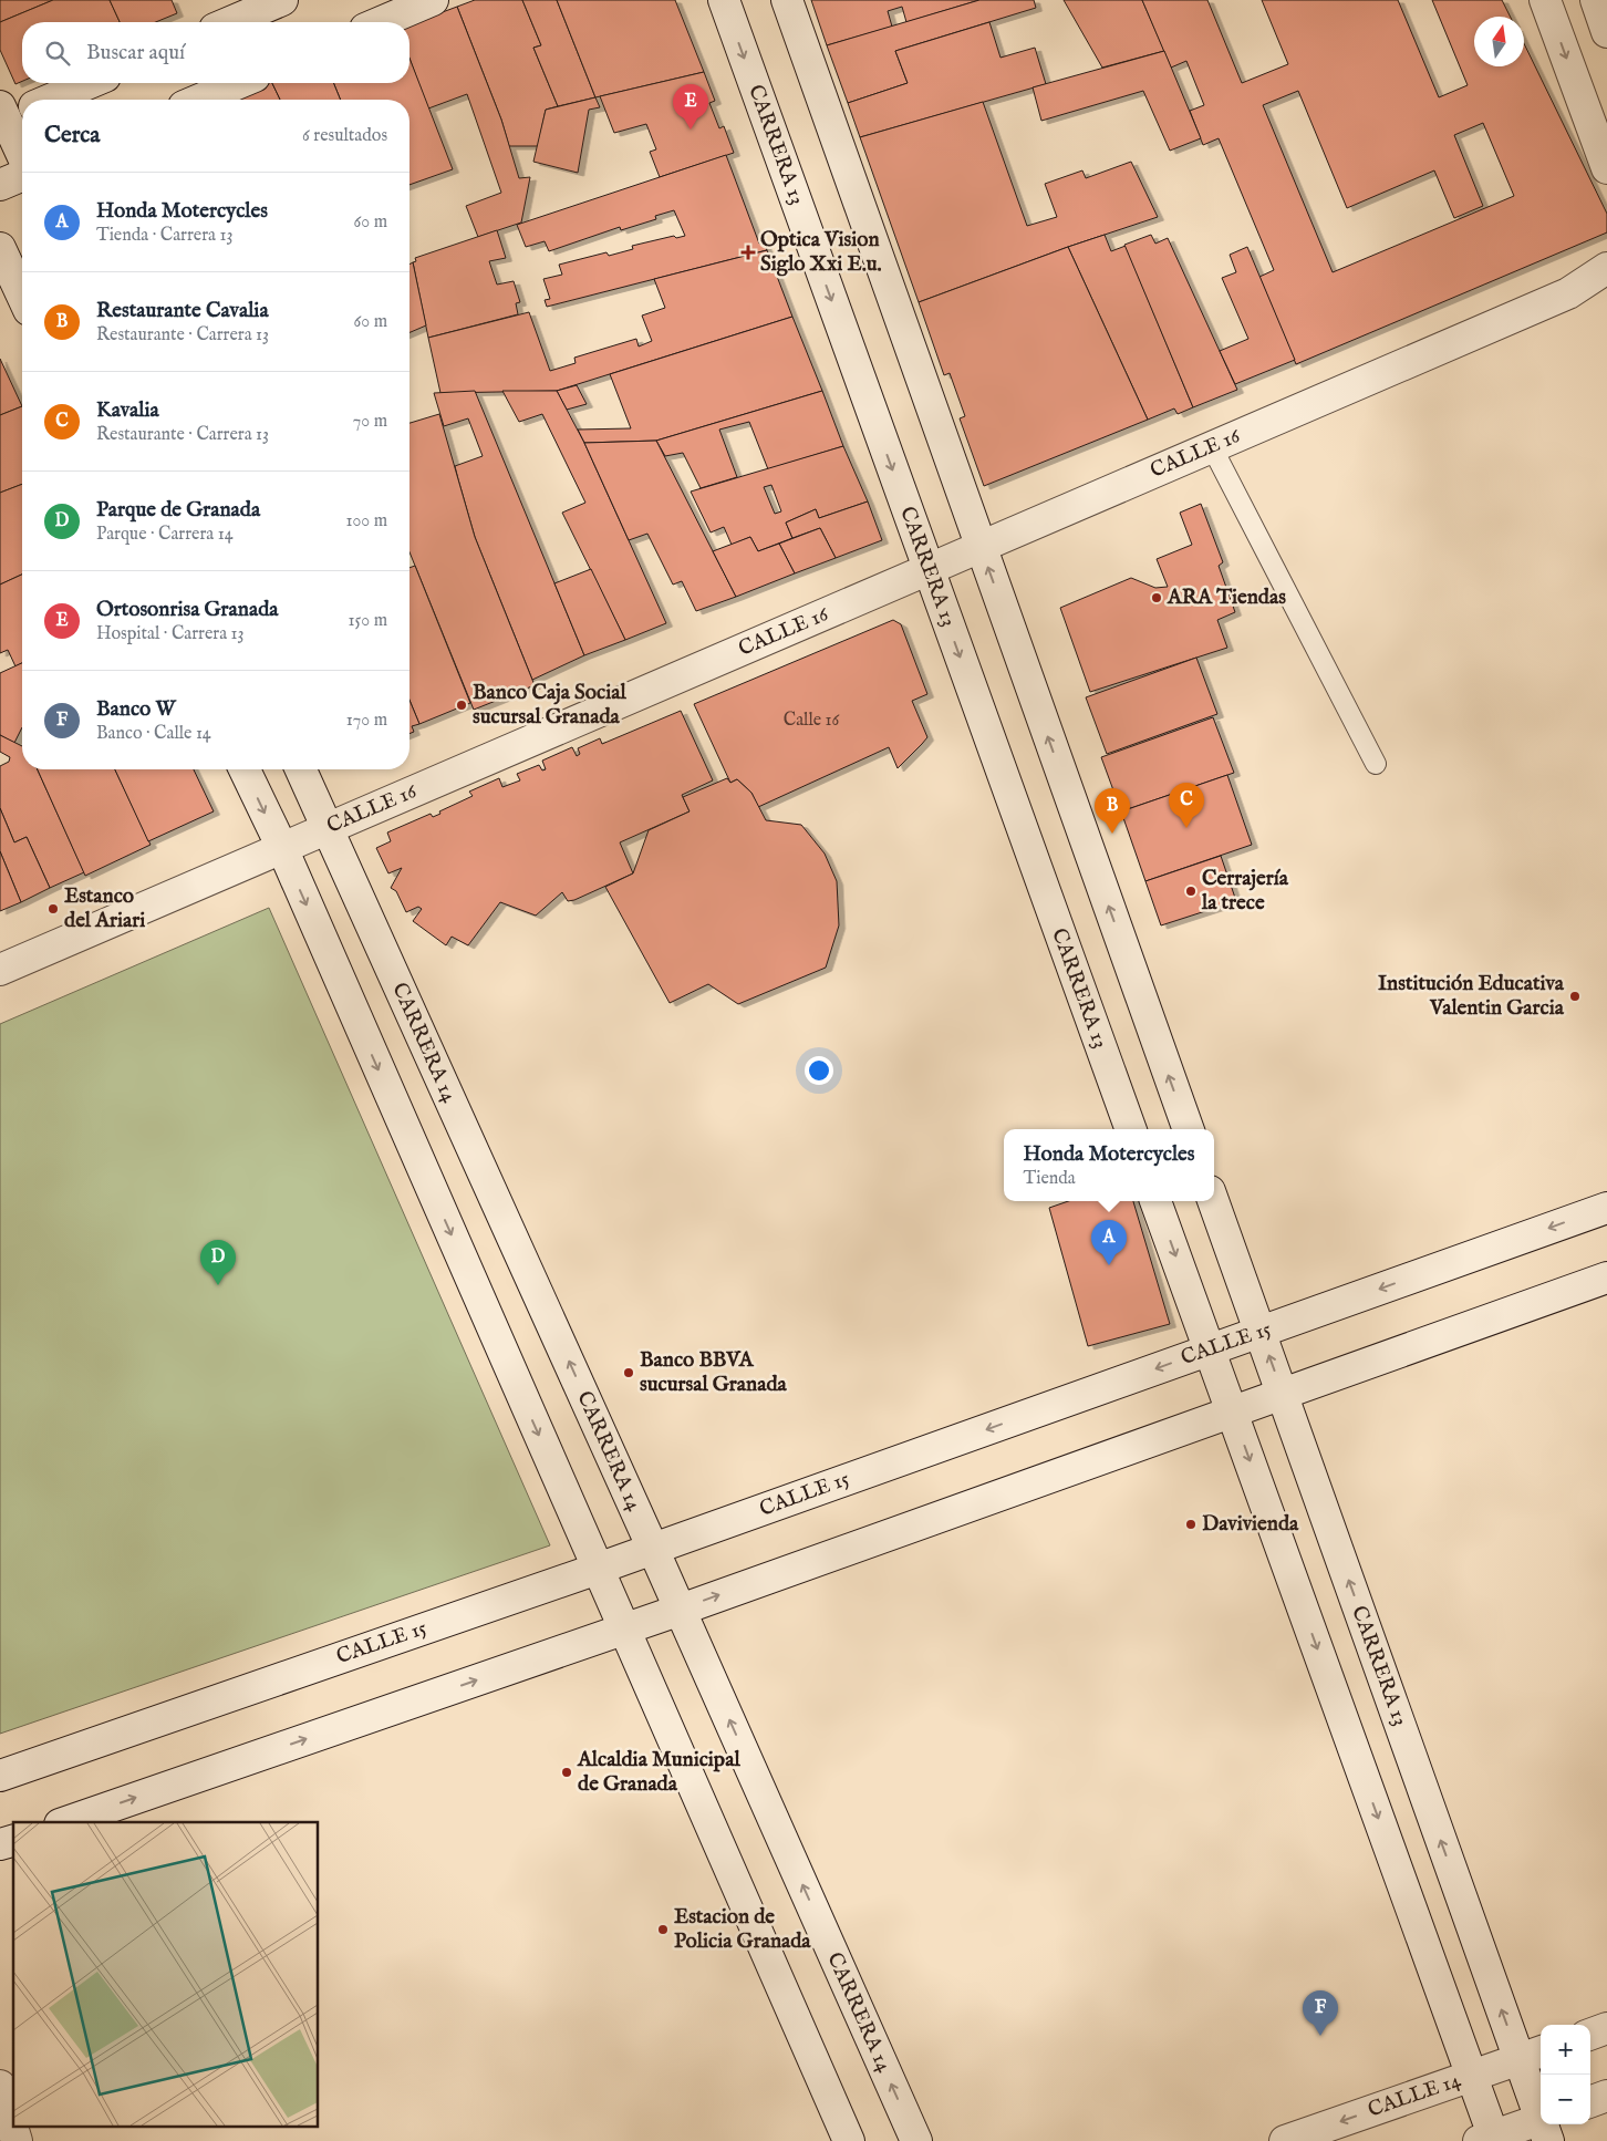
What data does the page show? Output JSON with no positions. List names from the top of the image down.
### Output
{
  "streets": {
    "street": [
      "CARRERA 13",
      "CALLE 16",
      "CARRERA 14",
      "CALLE 15",
      "CALLE 14"
    ]
  },
  "crossings": [
    ["CARRERA 13", "CALLE 16"],
    ["CARRERA 13", "CALLE 15"],
    ["CARRERA 13", "CALLE 14"],
    ["CALLE 16", "CARRERA 14"],
    ["CARRERA 14", "CALLE 15"]
  ],
  "one_way": ["CALLE 14"],
  "places": {
    "health": ["Optica Vision Siglo Xxi E.u."],
    "other": [
      "ARA Tiendas",
      "Banco Caja Social sucursal Granada",
      "Cerrajería la trece",
      "Estanco del Ariari",
      "Institución Educativa Valentin Garcia",
      "Banco BBVA sucursal Granada",
      "Davivienda",
      "Alcaldia Municipal de Granada",
      "Estacion de Policia Granada"
    ]
  },
  "house_numbers": ["Calle 16"],
  "north": "top",
  "page": {
    "search": "Buscar aquí",
    "pins": [
      "E",
      "C",
      "B",
      "A",
      "D",
      "F"
    ],
    "heading": ["Cerca", "6 resultados"],
    "list": [
      {
        "mark": "A",
        "name": "Honda Motercycles",
        "note": "Tienda · Carrera 13",
        "value": "60 m"
      },
      {
        "mark": "B",
        "name": "Restaurante Cavalia",
        "note": "Restaurante · Carrera 13",
        "value": "60 m"
      },
      {
        "mark": "C",
        "name": "Kavalia",
        "note": "Restaurante · Carrera 13",
        "value": "70 m"
      },
      {
        "mark": "D",
        "name": "Parque de Granada",
        "note": "Parque · Carrera 14",
        "value": "100 m"
      },
      {
        "mark": "E",
        "name": "Ortosonrisa Granada",
        "note": "Hospital · Carrera 13",
        "value": "150 m"
      },
      {
        "mark": "F",
        "name": "Banco W",
        "note": "Banco · Calle 14",
        "value": "170 m"
      }
    ],
    "popup": ["Honda Motercycles", "Tienda"],
    "map_buttons": ["+", "−"]
  }
}
